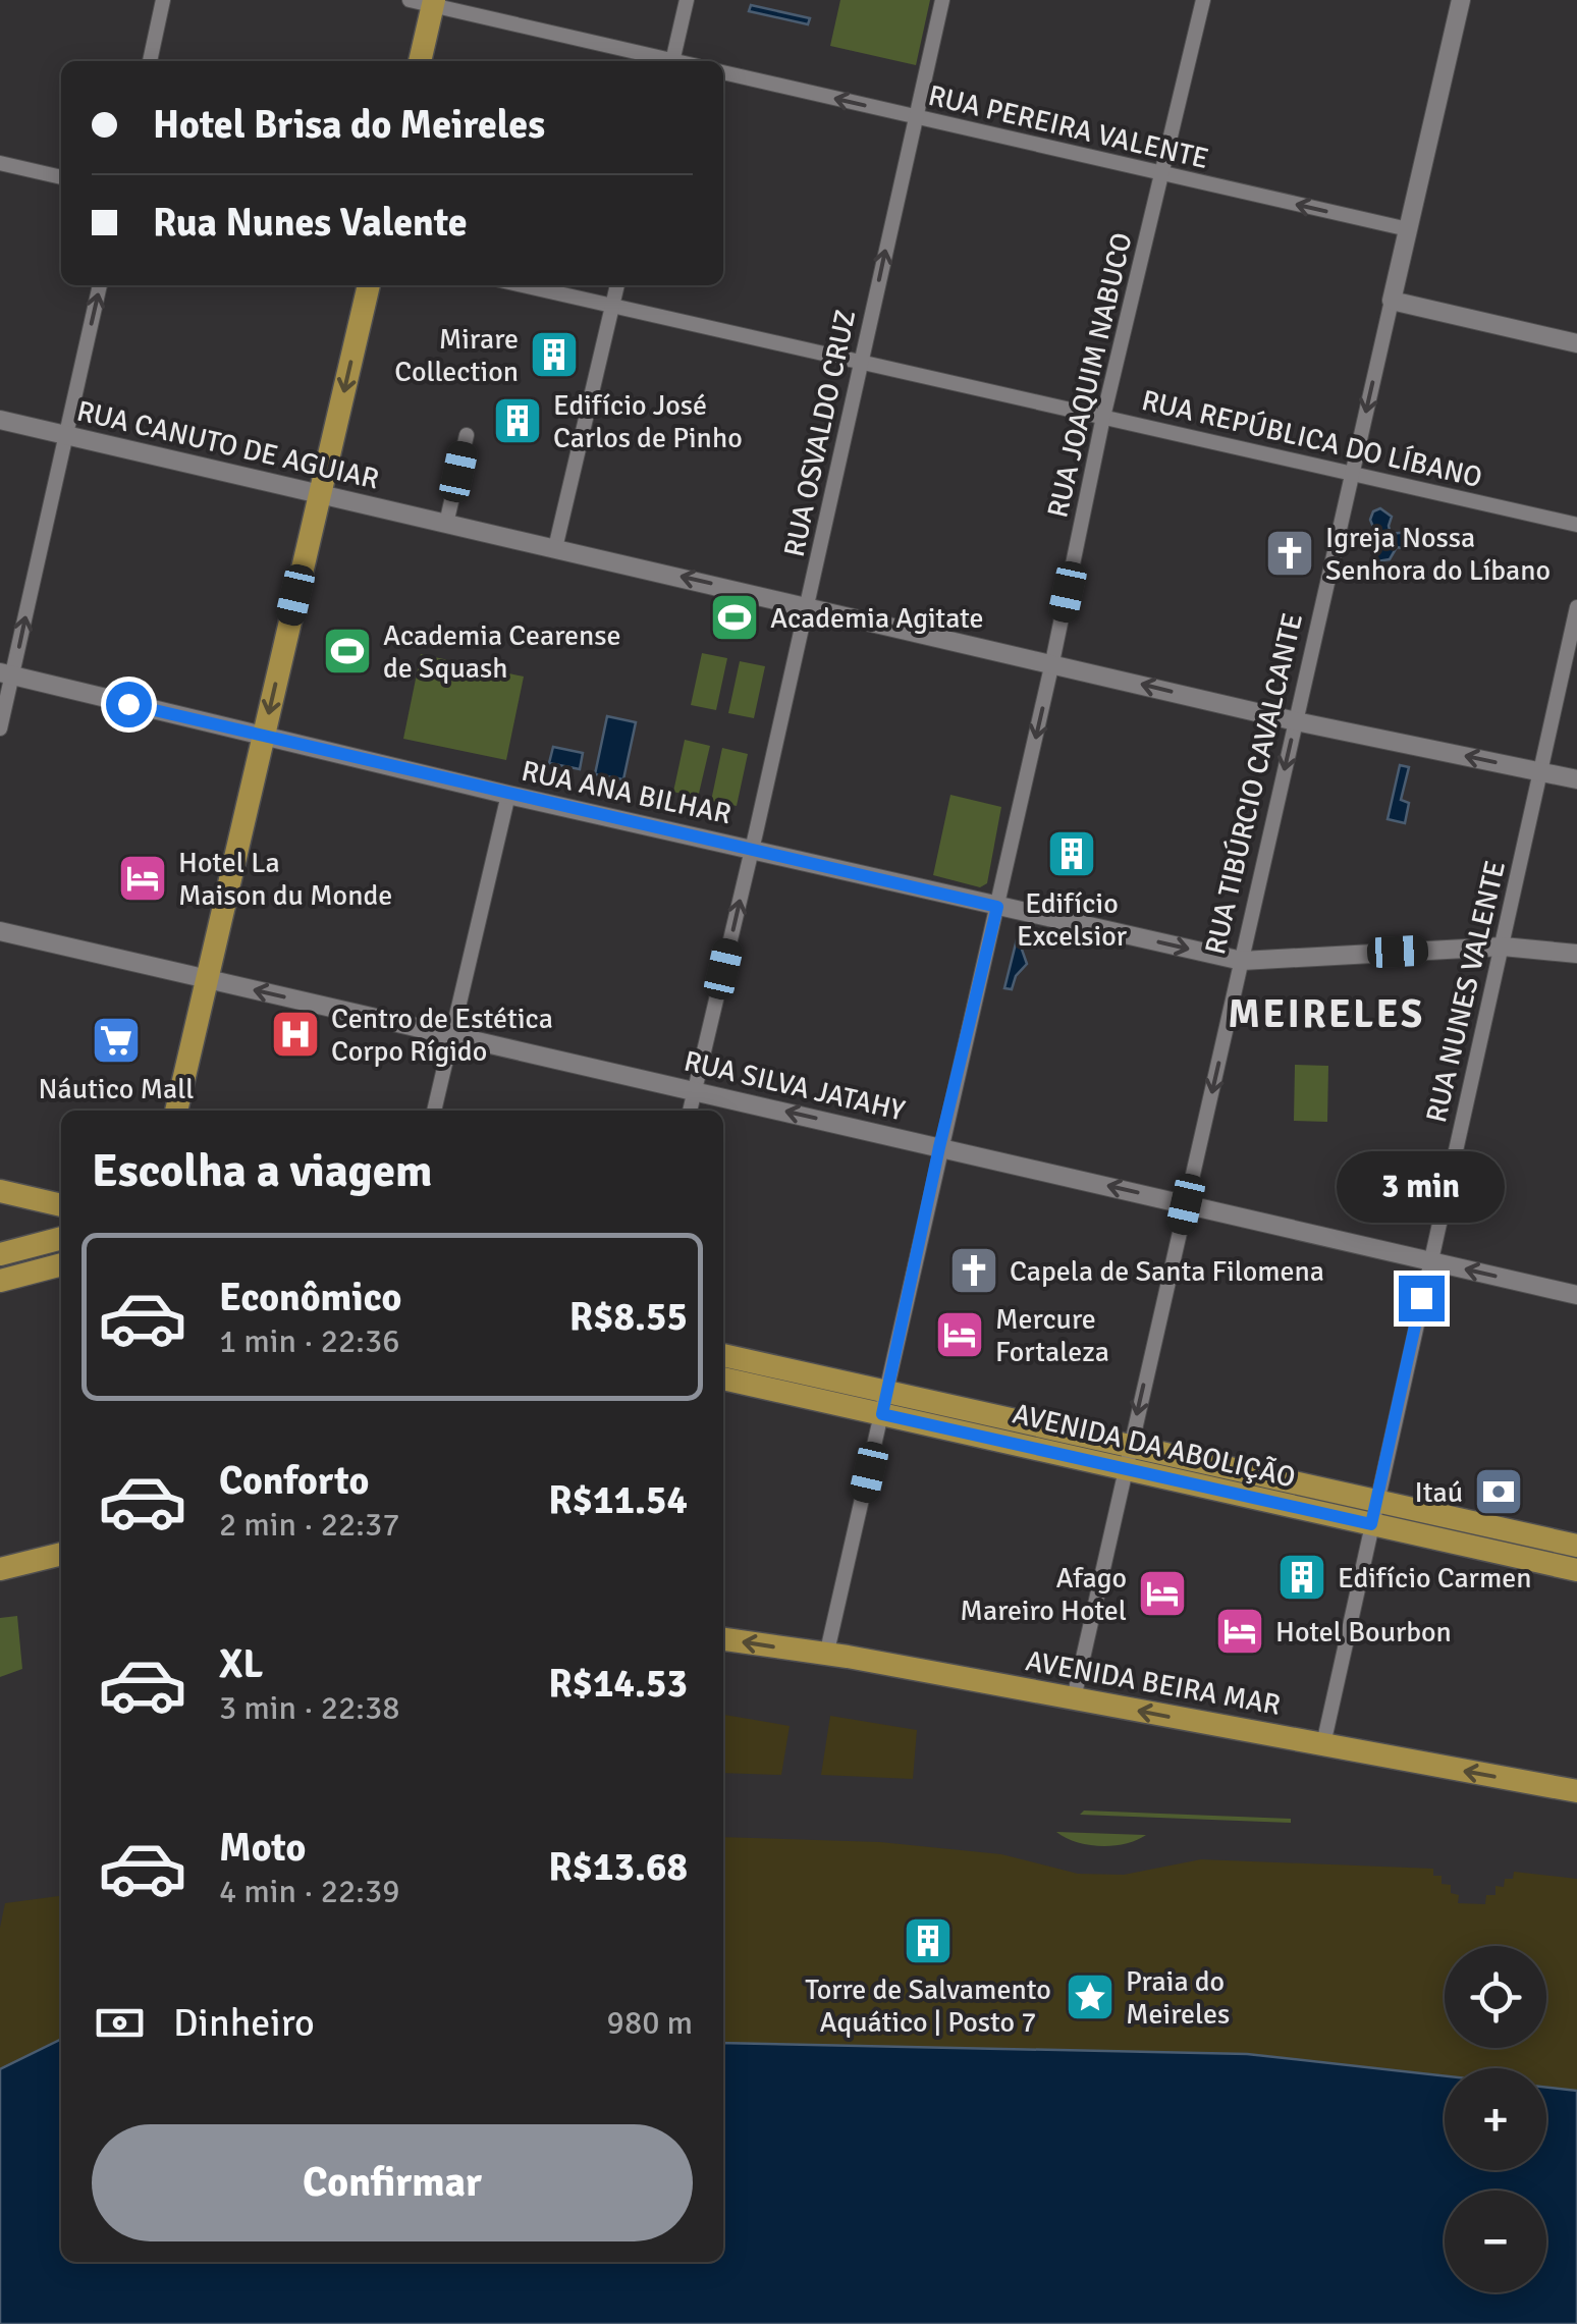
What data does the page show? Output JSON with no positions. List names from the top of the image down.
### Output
{
  "streets": {
    "main road": ["AVENIDA DA ABOLIÇÃO", "AVENIDA BEIRA MAR"],
    "street": [
      "RUA PEREIRA VALENTE",
      "RUA JOAQUIM NABUCO",
      "RUA OSVALDO CRUZ",
      "RUA REPÚBLICA DO LÍBANO",
      "RUA CANUTO DE AGUIAR",
      "RUA TIBÚRCIO CAVALCANTE",
      "RUA ANA BILHAR",
      "RUA NUNES VALENTE",
      "RUA SILVA JATAHY"
    ]
  },
  "crossings": [
    ["RUA PEREIRA VALENTE", "RUA JOAQUIM NABUCO"],
    ["RUA PEREIRA VALENTE", "RUA OSVALDO CRUZ"],
    ["RUA PEREIRA VALENTE", "RUA TIBÚRCIO CAVALCANTE"],
    ["RUA JOAQUIM NABUCO", "RUA REPÚBLICA DO LÍBANO"],
    ["RUA JOAQUIM NABUCO", "RUA CANUTO DE AGUIAR"],
    ["RUA JOAQUIM NABUCO", "RUA ANA BILHAR"],
    ["RUA JOAQUIM NABUCO", "RUA SILVA JATAHY"],
    ["RUA JOAQUIM NABUCO", "AVENIDA DA ABOLIÇÃO"],
    ["RUA JOAQUIM NABUCO", "AVENIDA BEIRA MAR"],
    ["RUA OSVALDO CRUZ", "RUA REPÚBLICA DO LÍBANO"],
    ["RUA OSVALDO CRUZ", "RUA CANUTO DE AGUIAR"],
    ["RUA OSVALDO CRUZ", "RUA ANA BILHAR"],
    ["RUA OSVALDO CRUZ", "RUA SILVA JATAHY"],
    ["RUA REPÚBLICA DO LÍBANO", "RUA TIBÚRCIO CAVALCANTE"],
    ["RUA CANUTO DE AGUIAR", "RUA TIBÚRCIO CAVALCANTE"],
    ["RUA CANUTO DE AGUIAR", "RUA NUNES VALENTE"],
    ["RUA TIBÚRCIO CAVALCANTE", "RUA ANA BILHAR"],
    ["RUA TIBÚRCIO CAVALCANTE", "RUA SILVA JATAHY"],
    ["RUA TIBÚRCIO CAVALCANTE", "AVENIDA DA ABOLIÇÃO"],
    ["RUA TIBÚRCIO CAVALCANTE", "AVENIDA BEIRA MAR"],
    ["RUA ANA BILHAR", "RUA NUNES VALENTE"],
    ["RUA NUNES VALENTE", "RUA SILVA JATAHY"],
    ["RUA NUNES VALENTE", "AVENIDA DA ABOLIÇÃO"],
    ["RUA NUNES VALENTE", "AVENIDA BEIRA MAR"]
  ],
  "one_way": [
    "RUA PEREIRA VALENTE",
    "RUA OSVALDO CRUZ",
    "RUA CANUTO DE AGUIAR",
    "RUA TIBÚRCIO CAVALCANTE",
    "RUA SILVA JATAHY",
    "AVENIDA BEIRA MAR"
  ],
  "districts": ["MEIRELES"],
  "places": {
    "building": [
      "Mirare Collection",
      "Edifício José Carlos de Pinho",
      "Edifício Excelsior",
      "Edifício Carmen",
      "Torre de Salvamento Aquático | Posto 7"
    ],
    "church": ["Igreja Nossa Senhora do Líbano", "Capela de Santa Filomena"],
    "sports": ["Academia Agitate", "Academia Cearense de Squash"],
    "hotel": [
      "Hotel La Maison du Monde",
      "Mercure Fortaleza",
      "Afago Mareiro Hotel",
      "Hotel Bourbon"
    ],
    "hospital": ["Centro de Estética Corpo Rígido"],
    "supermarket": ["Náutico Mall"],
    "bank": ["Itaú"],
    "place": ["Praia do Meireles"]
  },
  "page": {
    "banner": ["Hotel Brisa do Meireles", "Rua Nunes Valente"],
    "heading": "Escolha a viagem",
    "bubble": "3 min",
    "list": [
      {
        "name": "Econômico",
        "note": "1 min · 22:36",
        "value": "R$8.55"
      },
      {
        "name": "Conforto",
        "note": "2 min · 22:37",
        "value": "R$11.54"
      },
      {
        "name": "XL",
        "note": "3 min · 22:38",
        "value": "R$14.53"
      },
      {
        "name": "Moto",
        "note": "4 min · 22:39",
        "value": "R$13.68"
      }
    ],
    "map_buttons": ["+", "−"],
    "pay": ["Dinheiro", "980 m"],
    "buttons": "Confirmar"
  }
}
